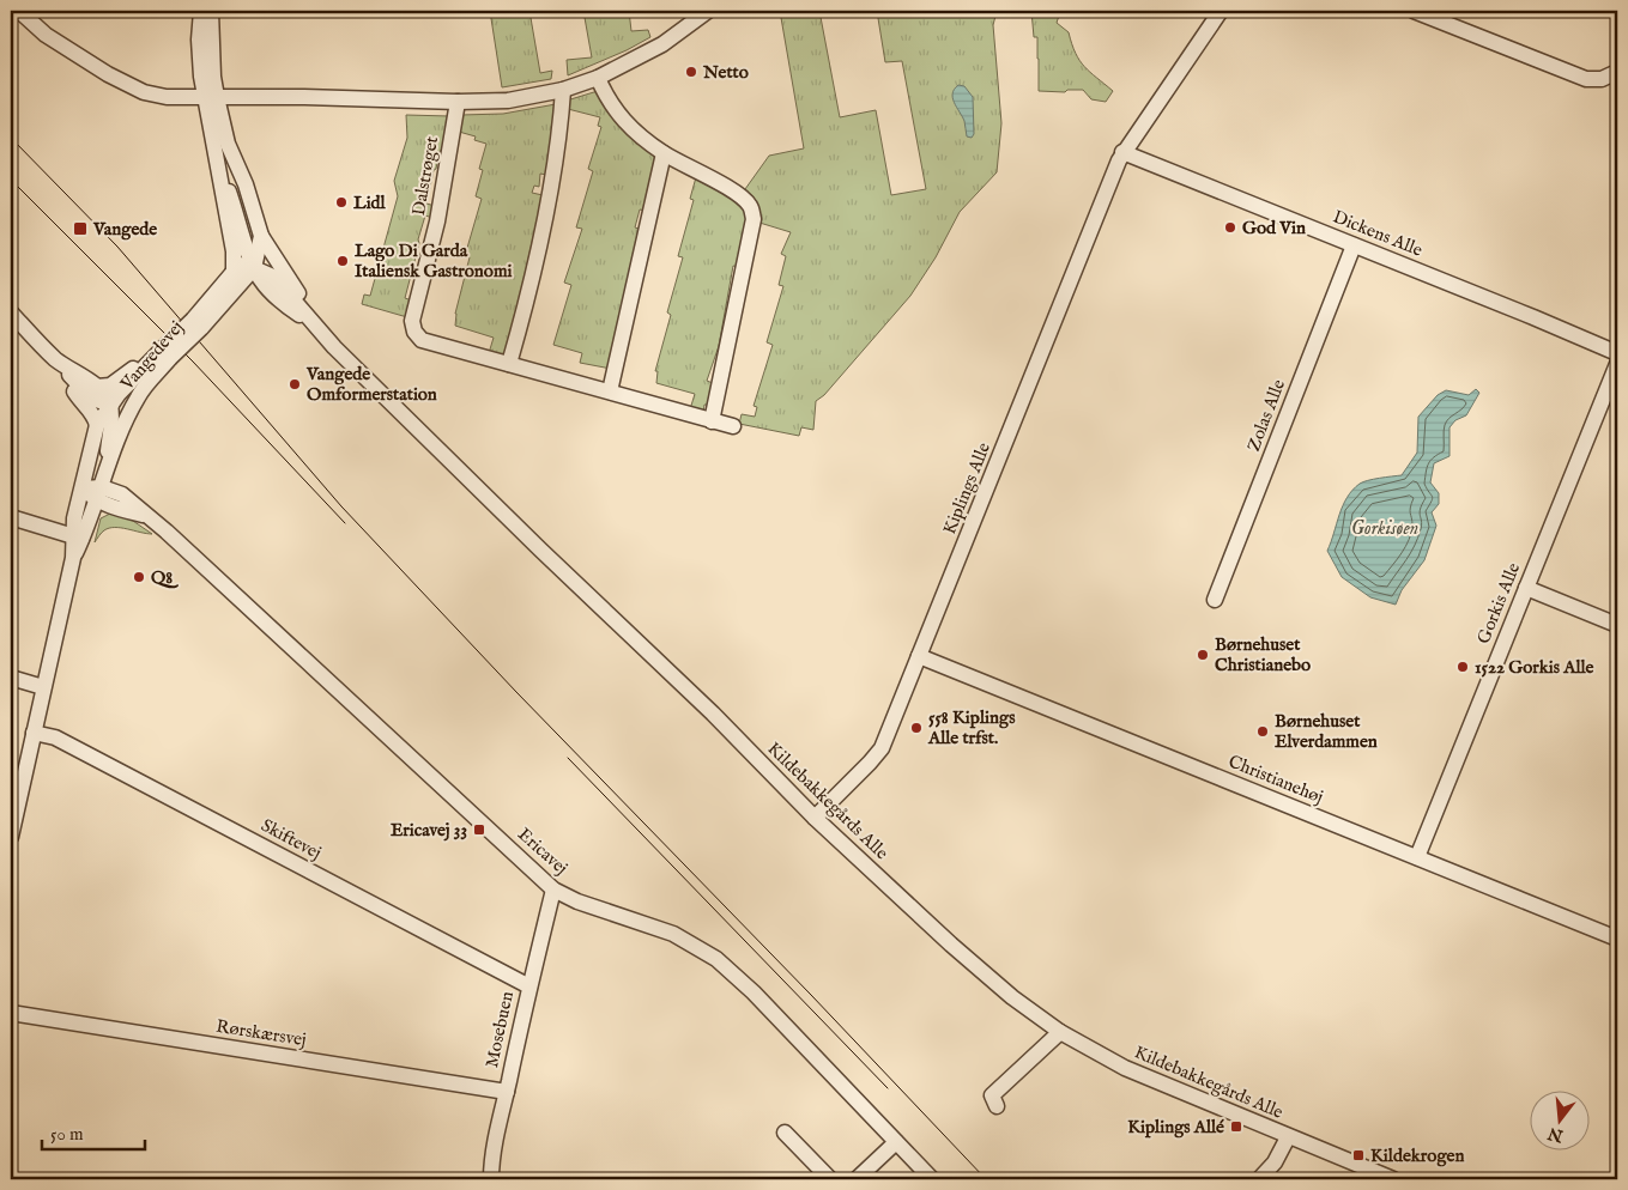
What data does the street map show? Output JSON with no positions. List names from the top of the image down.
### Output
{
  "streets": {
    "street": [
      "Dalstrøget",
      "Dickens Alle",
      "Vangedevej",
      "Zolas Alle",
      "Kiplings Alle",
      "Gorkis Alle",
      "Christianehøj",
      "Kildebakkegårds Alle",
      "Skiftevej",
      "Ericavej",
      "Mosebuen",
      "Rørskærsvej"
    ]
  },
  "crossings": [
    ["Dickens Alle", "Zolas Alle"],
    ["Dickens Alle", "Kiplings Alle"],
    ["Vangedevej", "Kildebakkegårds Alle"],
    ["Vangedevej", "Skiftevej"],
    ["Vangedevej", "Ericavej"],
    ["Kiplings Alle", "Christianehøj"],
    ["Kiplings Alle", "Kildebakkegårds Alle"],
    ["Gorkis Alle", "Christianehøj"],
    ["Skiftevej", "Mosebuen"],
    ["Ericavej", "Mosebuen"],
    ["Mosebuen", "Rørskærsvej"]
  ],
  "water": ["Gorkisøen"],
  "places": {
    "other": [
      "Netto",
      "Lidl",
      "God Vin",
      "Lago Di Garda Italiensk Gastronomi",
      "Vangede Omformerstation",
      "Q8",
      "Børnehuset Christianebo",
      "1522 Gorkis Alle",
      "558 Kiplings Alle trfst.",
      "Børnehuset Elverdammen"
    ],
    "transit": [
      "Vangede",
      "Ericavej 33",
      "Kiplings Allé",
      "Kildekrogen"
    ]
  },
  "scale_bar": "50 m",
  "north": "bottom"
}
